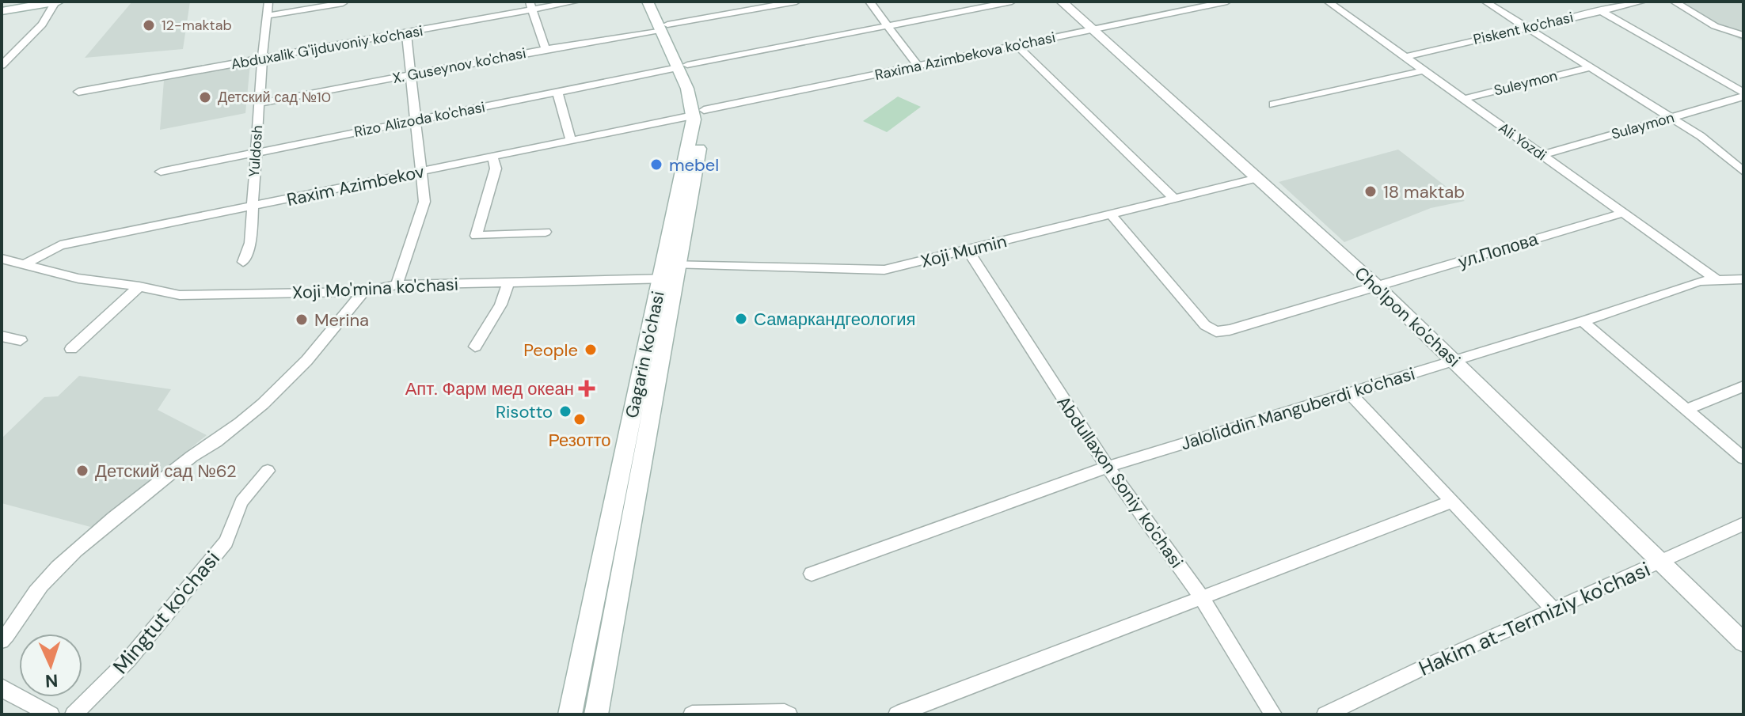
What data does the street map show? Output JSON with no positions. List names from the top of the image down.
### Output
{
  "streets": {
    "main road": ["Gagarin ko'chasi"],
    "street": [
      "Piskent ko'chasi",
      "Abduxalik G'ijduvoniy ko'chasi",
      "Raxima Azimbekova ko'chasi",
      "X. Guseynov ko'chasi",
      "Suleymon",
      "Rizo Alizoda ko'chasi",
      "Sulaymon",
      "Ali Yozdi",
      "Yuldosh",
      "Raxim Azimbekov",
      "ул.Попова",
      "Xoji Mumin",
      "Xoji Mo'mina ko'chasi",
      "Cho'lpon ko'chasi",
      "Jaloliddin Manguberdi ko'chasi",
      "Abdullaxon Soniy ko'chasi",
      "Mingtut ko'chasi",
      "Hakim at-Termiziy ko'chasi"
    ]
  },
  "crossings": [
    ["Piskent ko'chasi", "Ali Yozdi"],
    ["Abduxalik G'ijduvoniy ko'chasi", "Yuldosh"],
    ["Raxima Azimbekova ko'chasi", "Raxim Azimbekov"],
    ["Raxima Azimbekova ko'chasi", "Cho'lpon ko'chasi"],
    ["Raxima Azimbekova ko'chasi", "Gagarin ko'chasi"],
    ["X. Guseynov ko'chasi", "Yuldosh"],
    ["X. Guseynov ko'chasi", "Gagarin ko'chasi"],
    ["Suleymon", "Ali Yozdi"],
    ["Rizo Alizoda ko'chasi", "Yuldosh"],
    ["Rizo Alizoda ko'chasi", "Gagarin ko'chasi"],
    ["Sulaymon", "Ali Yozdi"],
    ["Ali Yozdi", "ул.Попова"],
    ["Ali Yozdi", "Jaloliddin Manguberdi ko'chasi"],
    ["Yuldosh", "Raxim Azimbekov"],
    ["Raxim Azimbekov", "Xoji Mo'mina ko'chasi"],
    ["Raxim Azimbekov", "Gagarin ko'chasi"],
    ["ул.Попова", "Xoji Mumin"],
    ["ул.Попова", "Cho'lpon ko'chasi"],
    ["Xoji Mumin", "Xoji Mo'mina ko'chasi"],
    ["Xoji Mumin", "Cho'lpon ko'chasi"],
    ["Xoji Mumin", "Gagarin ko'chasi"],
    ["Xoji Mumin", "Abdullaxon Soniy ko'chasi"],
    ["Xoji Mo'mina ko'chasi", "Gagarin ko'chasi"],
    ["Cho'lpon ko'chasi", "Jaloliddin Manguberdi ko'chasi"],
    ["Cho'lpon ko'chasi", "Hakim at-Termiziy ko'chasi"],
    ["Jaloliddin Manguberdi ko'chasi", "Abdullaxon Soniy ko'chasi"]
  ],
  "places": {
    "other": [
      "12-maktab",
      "Детский сад №10",
      "mebel",
      "18 maktab",
      "Самаркандгеология",
      "Merina",
      "People",
      "Risotto",
      "Резотто",
      "Детский сад №62"
    ],
    "health": ["Апт. Фарм мед океан"]
  },
  "north": "bottom"
}
